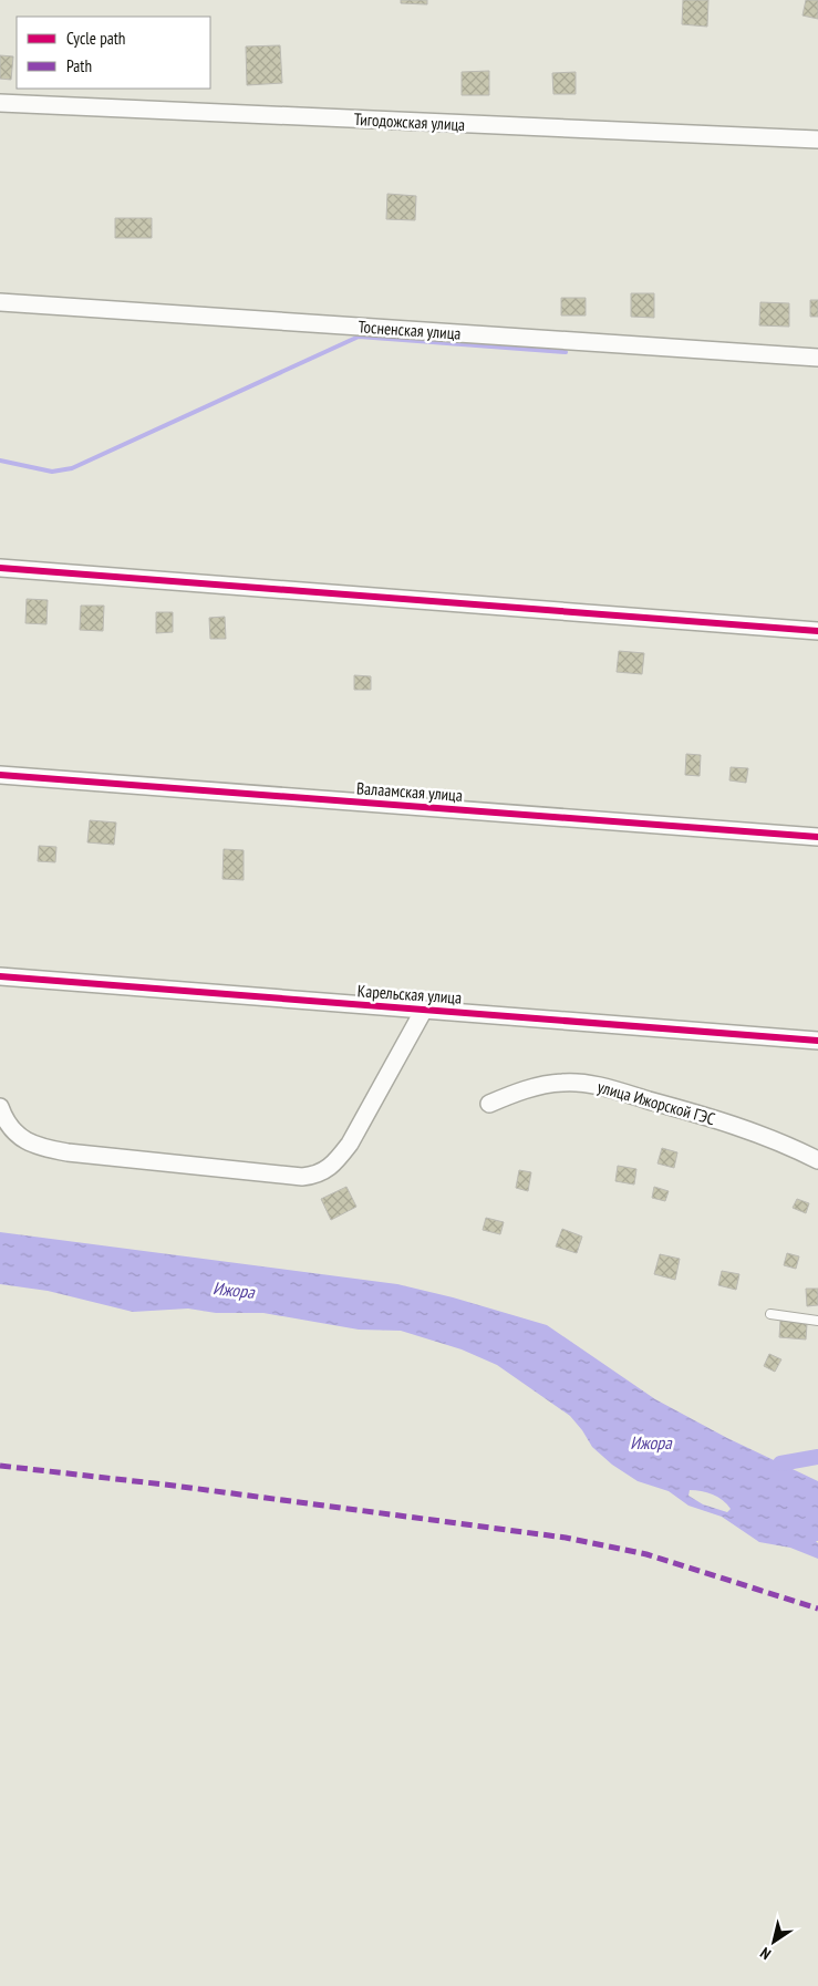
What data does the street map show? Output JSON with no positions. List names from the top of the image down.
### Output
{
  "streets": {
    "street": [
      "Тигодожская улица",
      "Тосненская улица",
      "Валаамская улица",
      "Карельская улица",
      "улица Ижорской ГЭС"
    ]
  },
  "water": ["Ижора"],
  "legend": ["Cycle path", "Path"],
  "north": "bottom left"
}
